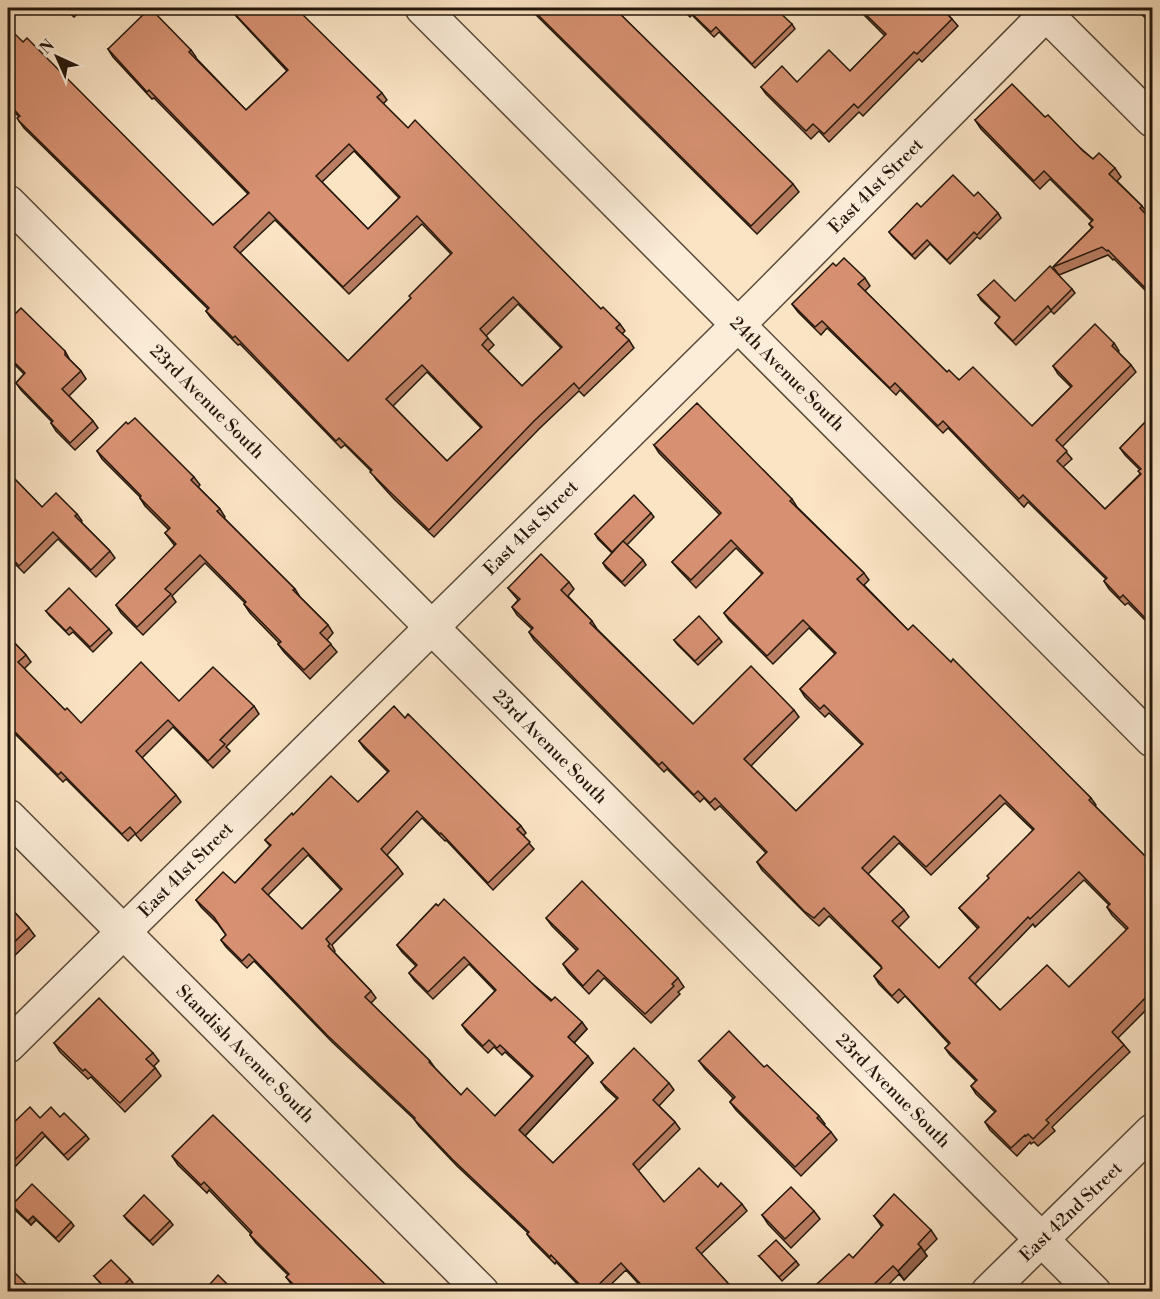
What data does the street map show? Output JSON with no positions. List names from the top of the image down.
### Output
{
  "streets": {
    "street": [
      "East 41st Street",
      "24th Avenue South",
      "23rd Avenue South",
      "Standish Avenue South",
      "East 42nd Street"
    ]
  },
  "crossings": [
    ["East 41st Street", "24th Avenue South"],
    ["East 41st Street", "23rd Avenue South"],
    ["East 41st Street", "Standish Avenue South"],
    ["23rd Avenue South", "East 42nd Street"]
  ],
  "north": "top left"
}
